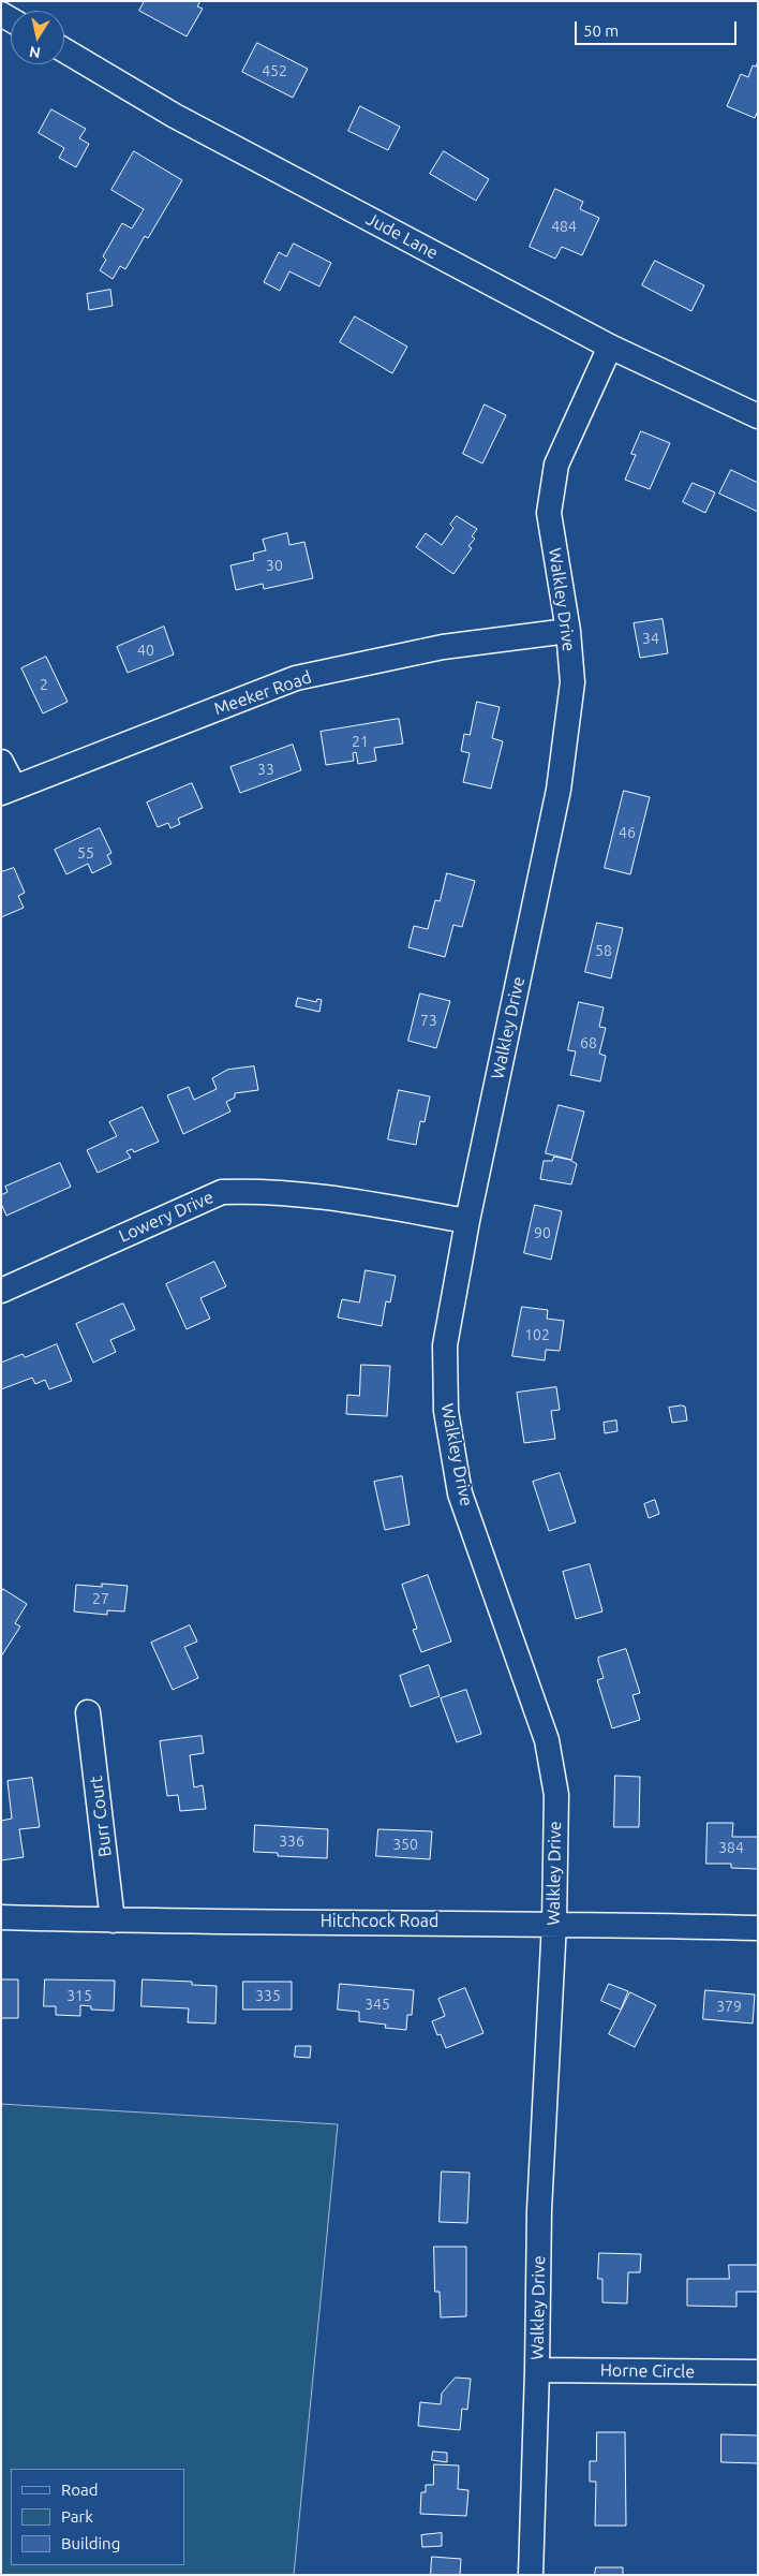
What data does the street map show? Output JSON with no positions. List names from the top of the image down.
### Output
{
  "streets": {
    "street": [
      "Jude Lane",
      "Walkley Drive",
      "Meeker Road",
      "Lowery Drive",
      "Burr Court",
      "Hitchcock Road",
      "Horne Circle"
    ]
  },
  "crossings": [
    ["Jude Lane", "Walkley Drive"],
    ["Walkley Drive", "Meeker Road"],
    ["Walkley Drive", "Lowery Drive"],
    ["Walkley Drive", "Hitchcock Road"],
    ["Walkley Drive", "Horne Circle"],
    ["Burr Court", "Hitchcock Road"]
  ],
  "house_numbers": [
    "452",
    "484",
    "30",
    "34",
    "40",
    "2",
    "21",
    "33",
    "46",
    "55",
    "58",
    "73",
    "68",
    "90",
    "102",
    "27",
    "336",
    "350",
    "384",
    "315",
    "335",
    "345",
    "379"
  ],
  "legend": ["Road", "Park", "Building"],
  "scale_bar": "50 m",
  "north": "bottom"
}
